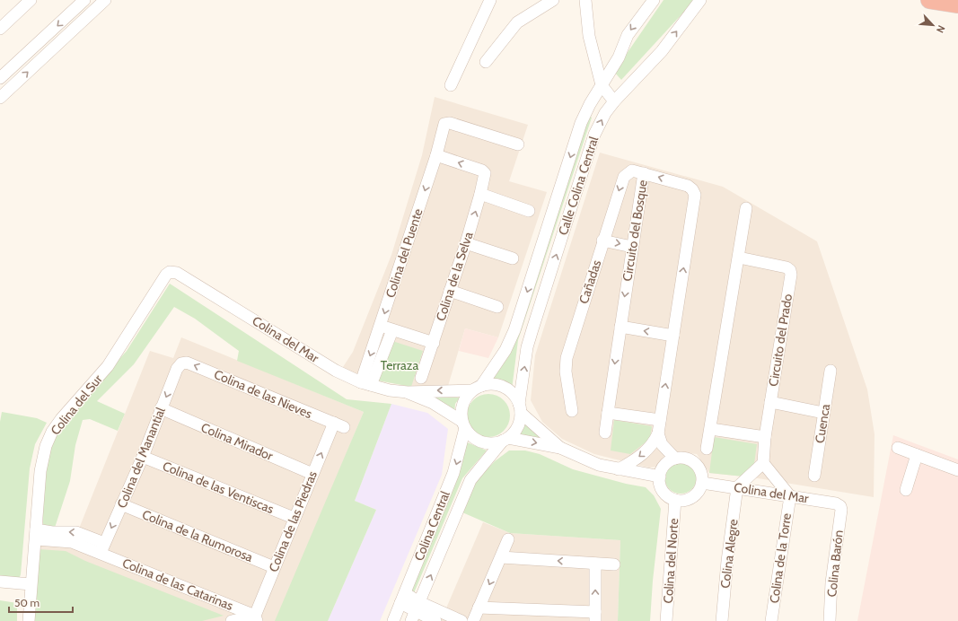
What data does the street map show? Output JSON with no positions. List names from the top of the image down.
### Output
{
  "streets": {
    "street": [
      "Calle Colina Central",
      "Circuito del Bosque",
      "Colina del Puente",
      "Colina de la Selva",
      "Cañadas",
      "Colina del Mar",
      "Circuito del Prado",
      "Colina de las Nieves",
      "Colina del Sur",
      "Cuenca",
      "Colina Mirador",
      "Colina del Manantial",
      "Colina de las Ventiscas",
      "Colina de las Piedras",
      "Colina Central",
      "Colina de la Rumorosa",
      "Colina Alegre",
      "Colina de la Torre",
      "Colina del Norte",
      "Colina Barón",
      "Colina de las Catarinas"
    ]
  },
  "crossings": [
    ["Calle Colina Central", "Colina del Mar"],
    ["Calle Colina Central", "Colina Central"],
    ["Circuito del Bosque", "Cañadas"],
    ["Colina del Puente", "Colina de la Selva"],
    ["Colina del Puente", "Colina del Mar"],
    ["Colina del Mar", "Colina del Sur"],
    ["Colina del Mar", "Colina Central"],
    ["Colina del Mar", "Colina Alegre"],
    ["Colina del Mar", "Colina de la Torre"],
    ["Colina del Mar", "Colina del Norte"],
    ["Colina del Mar", "Colina Barón"],
    ["Colina de las Nieves", "Colina del Manantial"],
    ["Colina de las Nieves", "Colina de las Piedras"],
    ["Colina del Sur", "Colina de las Catarinas"],
    ["Colina Mirador", "Colina del Manantial"],
    ["Colina Mirador", "Colina de las Piedras"],
    ["Colina del Manantial", "Colina de las Ventiscas"],
    ["Colina del Manantial", "Colina de la Rumorosa"],
    ["Colina del Manantial", "Colina de las Catarinas"],
    ["Colina de las Ventiscas", "Colina de las Piedras"],
    ["Colina de las Piedras", "Colina de la Rumorosa"],
    ["Colina de las Piedras", "Colina de las Catarinas"]
  ],
  "one_way": ["Colina de las Nieves", "Colina del Manantial"],
  "parks": ["Terraza"],
  "scale_bar": "50 m",
  "north": "bottom right"
}
